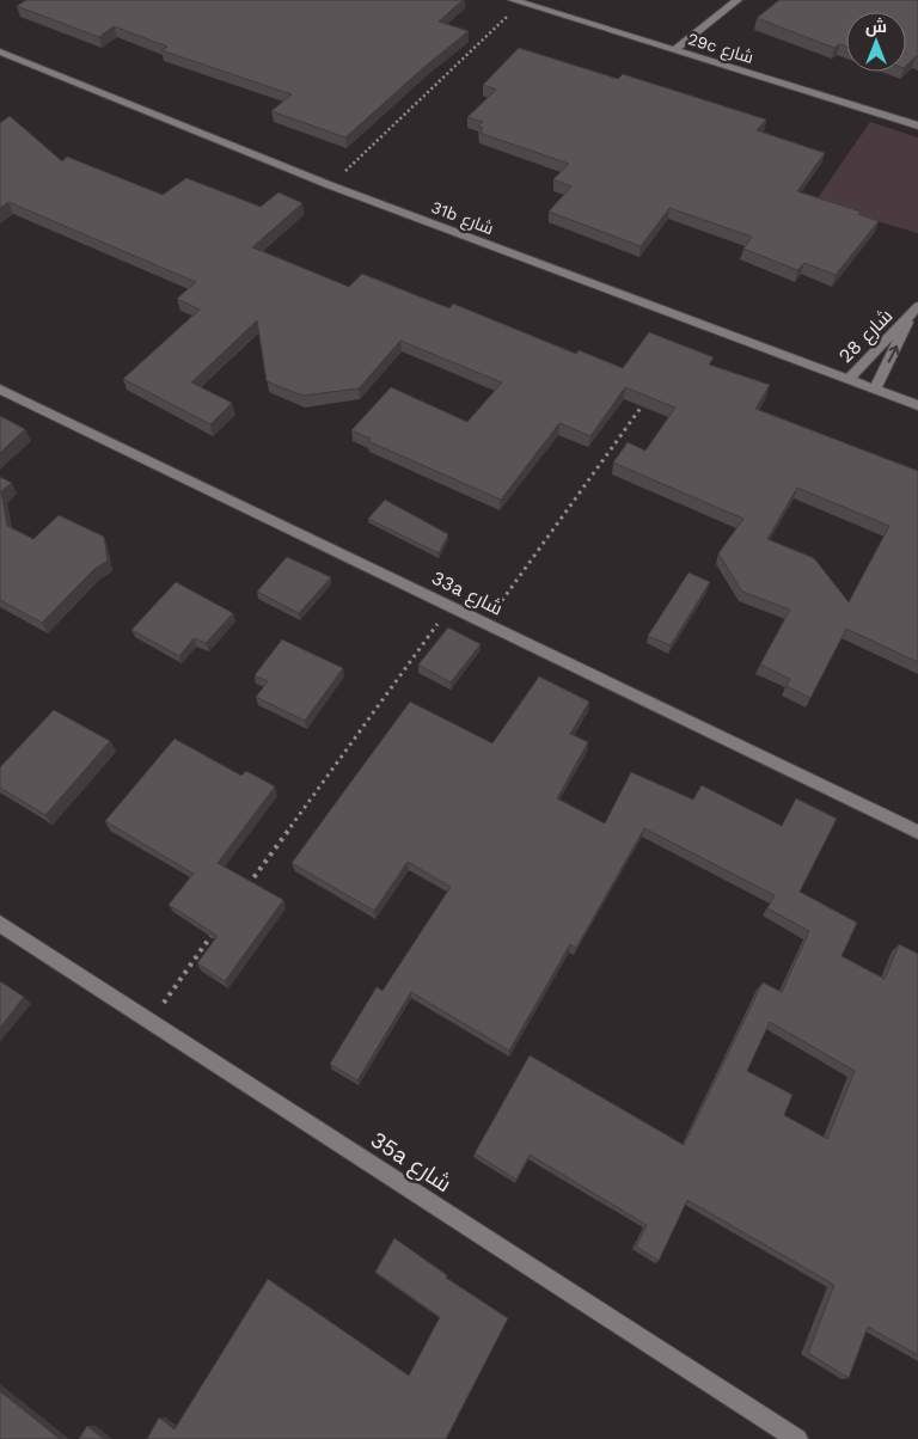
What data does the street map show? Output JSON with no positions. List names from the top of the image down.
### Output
{
  "streets": {
    "street": [
      "29c شارع",
      "31b شارع",
      "شارع 28",
      "33a شارع",
      "35a شارع"
    ]
  },
  "crossings": [
    ["31b شارع", "شارع 28"]
  ],
  "north": "top"
}
